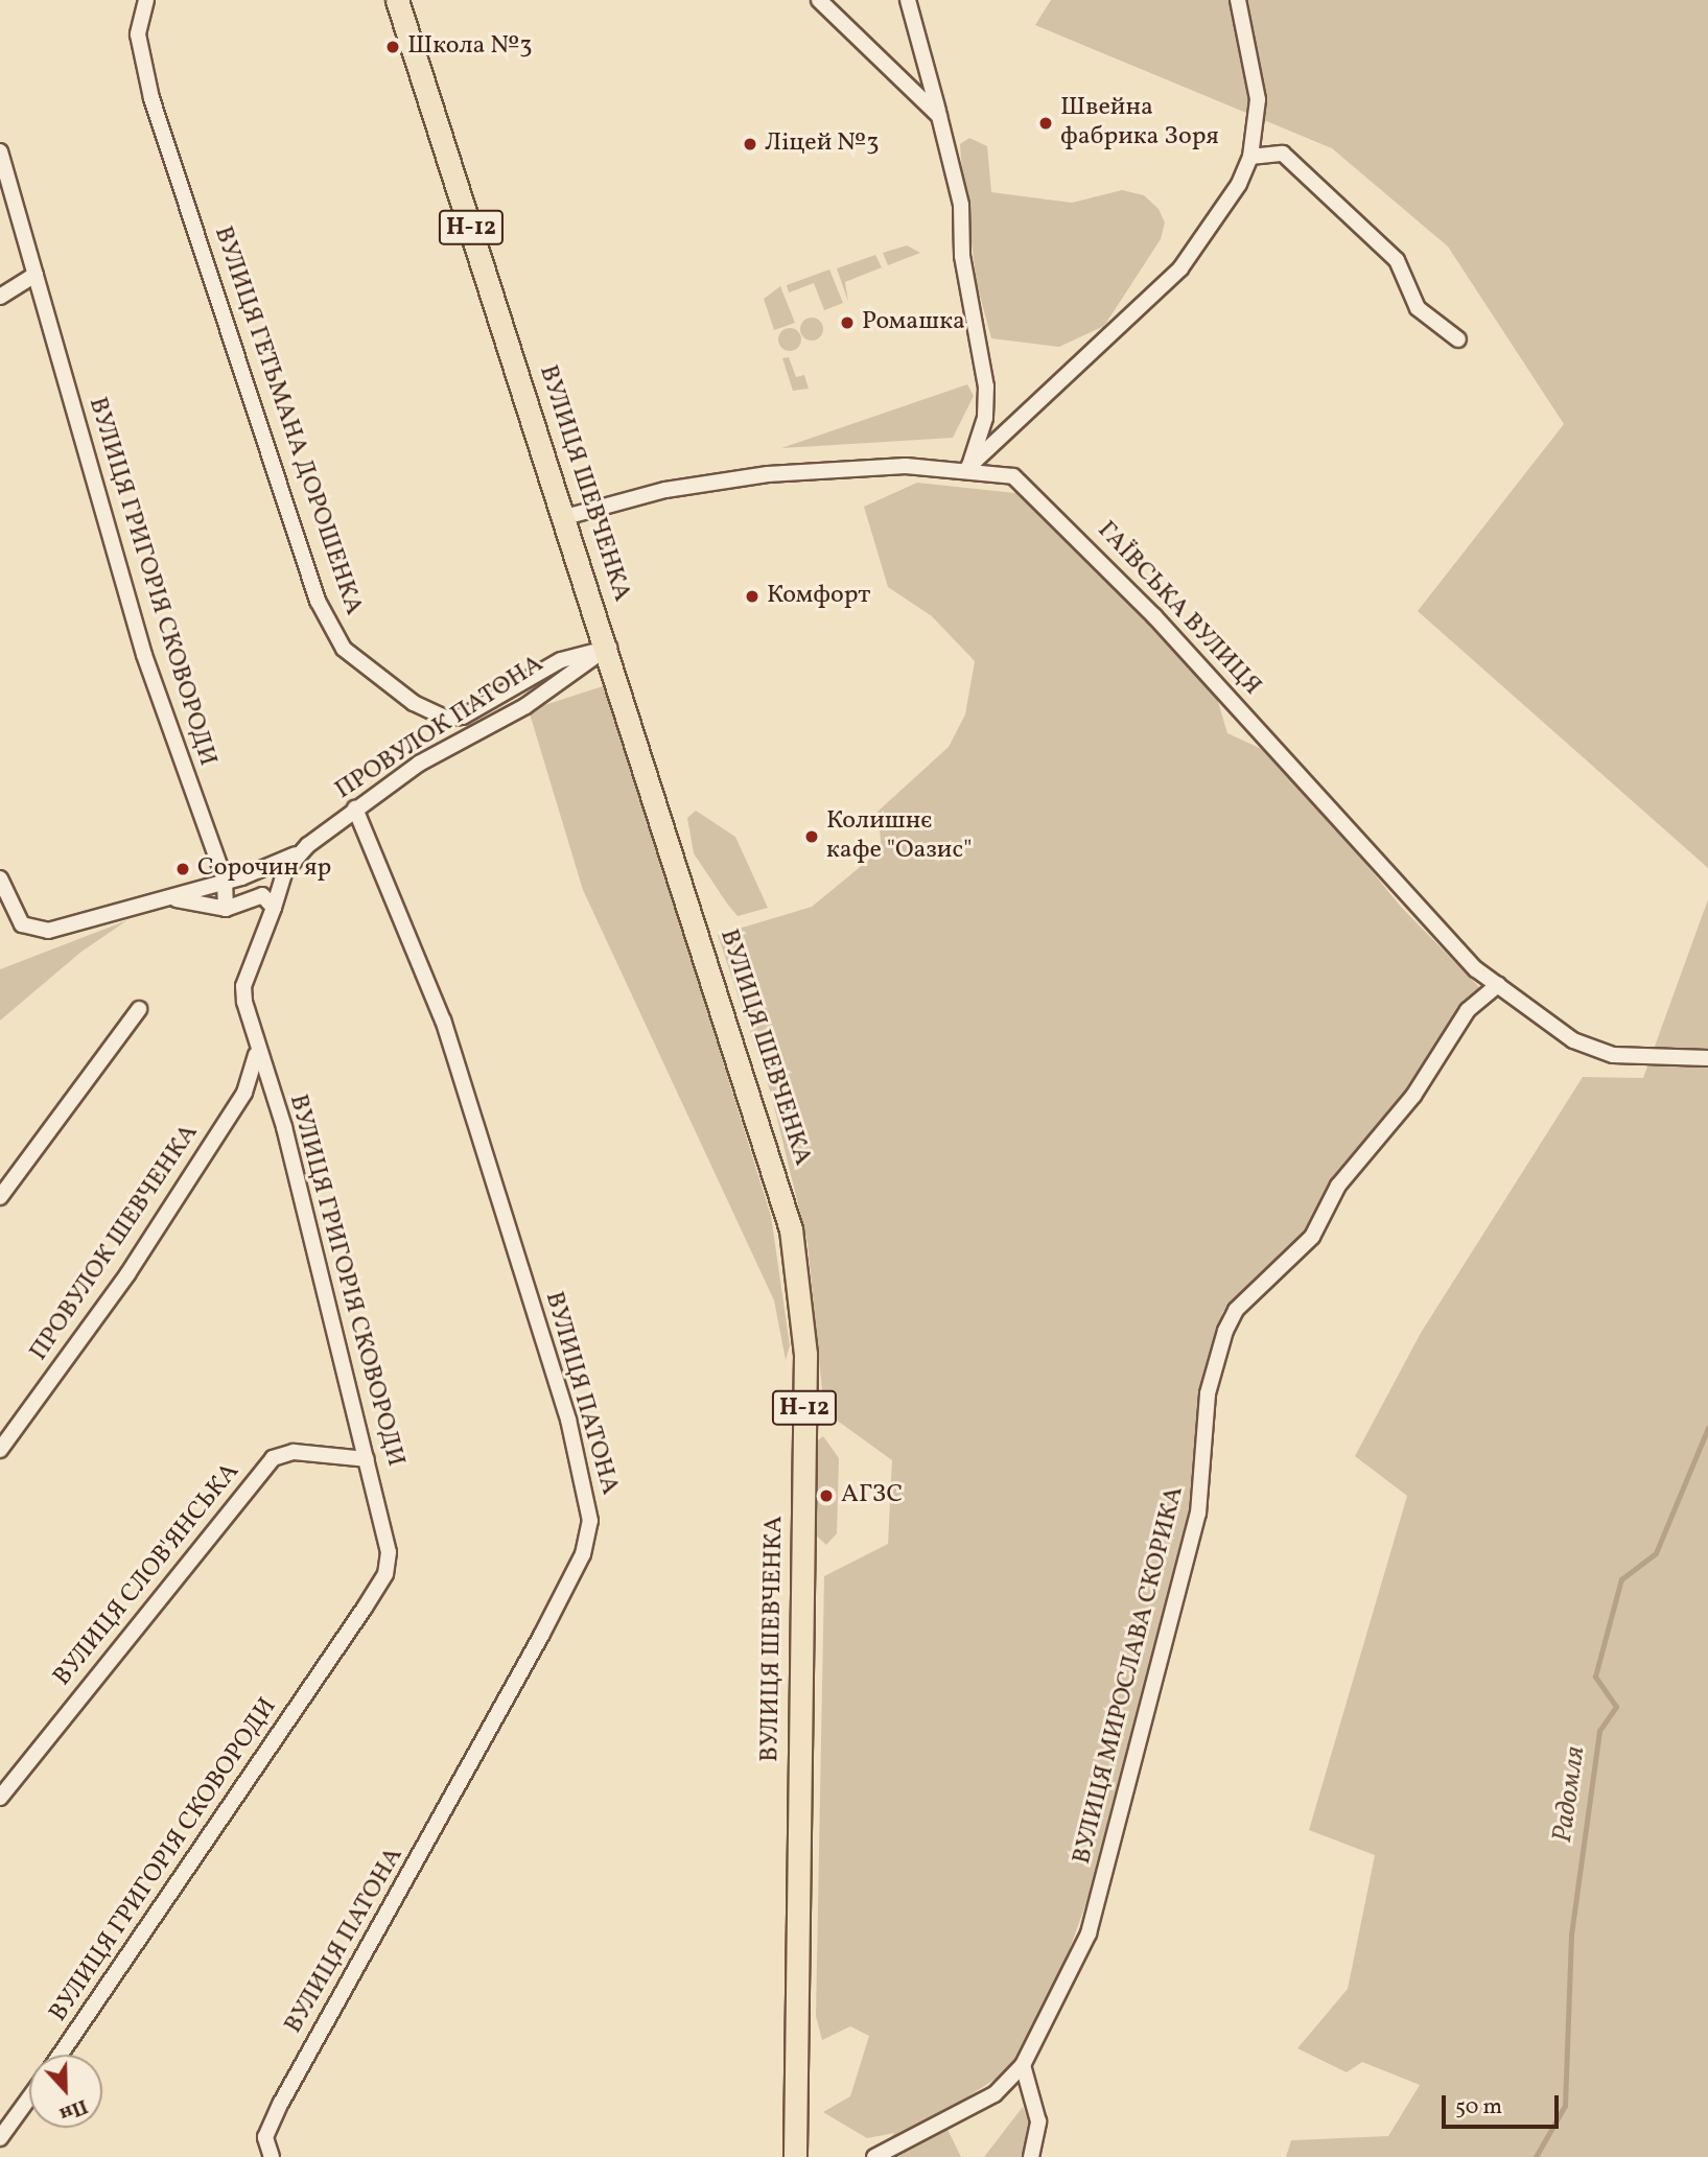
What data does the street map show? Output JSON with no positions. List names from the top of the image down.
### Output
{
  "streets": {
    "main road": ["Н-12", "ВУЛИЦЯ ШЕВЧЕНКА"],
    "street": [
      "ВУЛИЦЯ ГЕТЬМАНА ДОРОШЕНКА",
      "ВУЛИЦЯ ГРИГОРІЯ СКОВОРОДИ",
      "ГАЇВСЬКА ВУЛИЦЯ",
      "ПРОВУЛОК ПАТОНА",
      "ПРОВУЛОК ШЕВЧЕНКА",
      "ВУЛИЦЯ ПАТОНА",
      "ВУЛИЦЯ СЛОВ'ЯНСЬКА",
      "ВУЛИЦЯ МИРОСЛАВА СКОРИКА"
    ]
  },
  "crossings": [
    ["ВУЛИЦЯ ГЕТЬМАНА ДОРОШЕНКА", "ВУЛИЦЯ ШЕВЧЕНКА"],
    ["ВУЛИЦЯ ГЕТЬМАНА ДОРОШЕНКА", "ПРОВУЛОК ПАТОНА"],
    ["ВУЛИЦЯ ШЕВЧЕНКА", "ГАЇВСЬКА ВУЛИЦЯ"],
    ["ВУЛИЦЯ ШЕВЧЕНКА", "ПРОВУЛОК ПАТОНА"],
    ["ВУЛИЦЯ ГРИГОРІЯ СКОВОРОДИ", "ПРОВУЛОК ПАТОНА"],
    ["ВУЛИЦЯ ГРИГОРІЯ СКОВОРОДИ", "ПРОВУЛОК ШЕВЧЕНКА"],
    ["ВУЛИЦЯ ГРИГОРІЯ СКОВОРОДИ", "ВУЛИЦЯ СЛОВ'ЯНСЬКА"],
    ["ГАЇВСЬКА ВУЛИЦЯ", "ВУЛИЦЯ МИРОСЛАВА СКОРИКА"],
    ["ПРОВУЛОК ПАТОНА", "ВУЛИЦЯ ПАТОНА"]
  ],
  "water": ["Радомля"],
  "places": [
    "Школа №3",
    "Швейна фабрика Зоря",
    "Ліцей №3",
    "Ромашка",
    "Комфорт",
    "Колишнє кафе \"Оазис\"",
    "Сорочин яр",
    "АГЗС"
  ],
  "scale_bar": "50 m",
  "north": "bottom"
}
